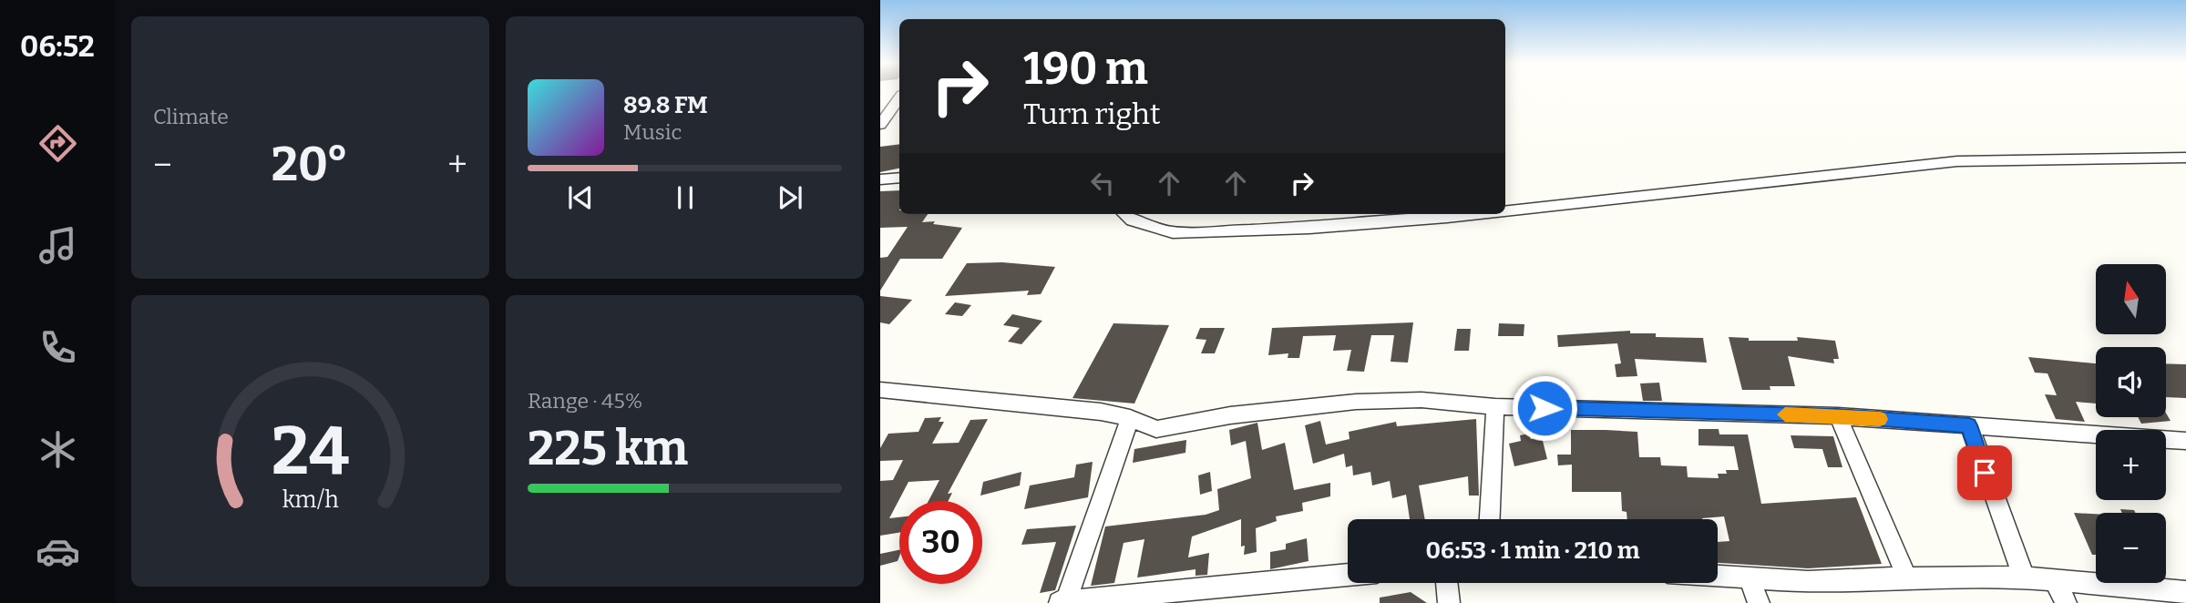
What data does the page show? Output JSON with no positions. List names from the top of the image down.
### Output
{
  "north": "top",
  "page": {
    "tabs": "06:52",
    "tile": [
      "Climate",
      ["Range · 45%", "225 km"]
    ],
    "turn": ["190 m", "Turn right"],
    "song": ["89.8 FM", "Music"],
    "heat": ["−", "20°", "+"],
    "map_buttons": ["+", "−"],
    "limit": "30",
    "trip": "06:53 · 1 min · 210 m",
    "gauge": ["24", "km/h"]
  }
}
